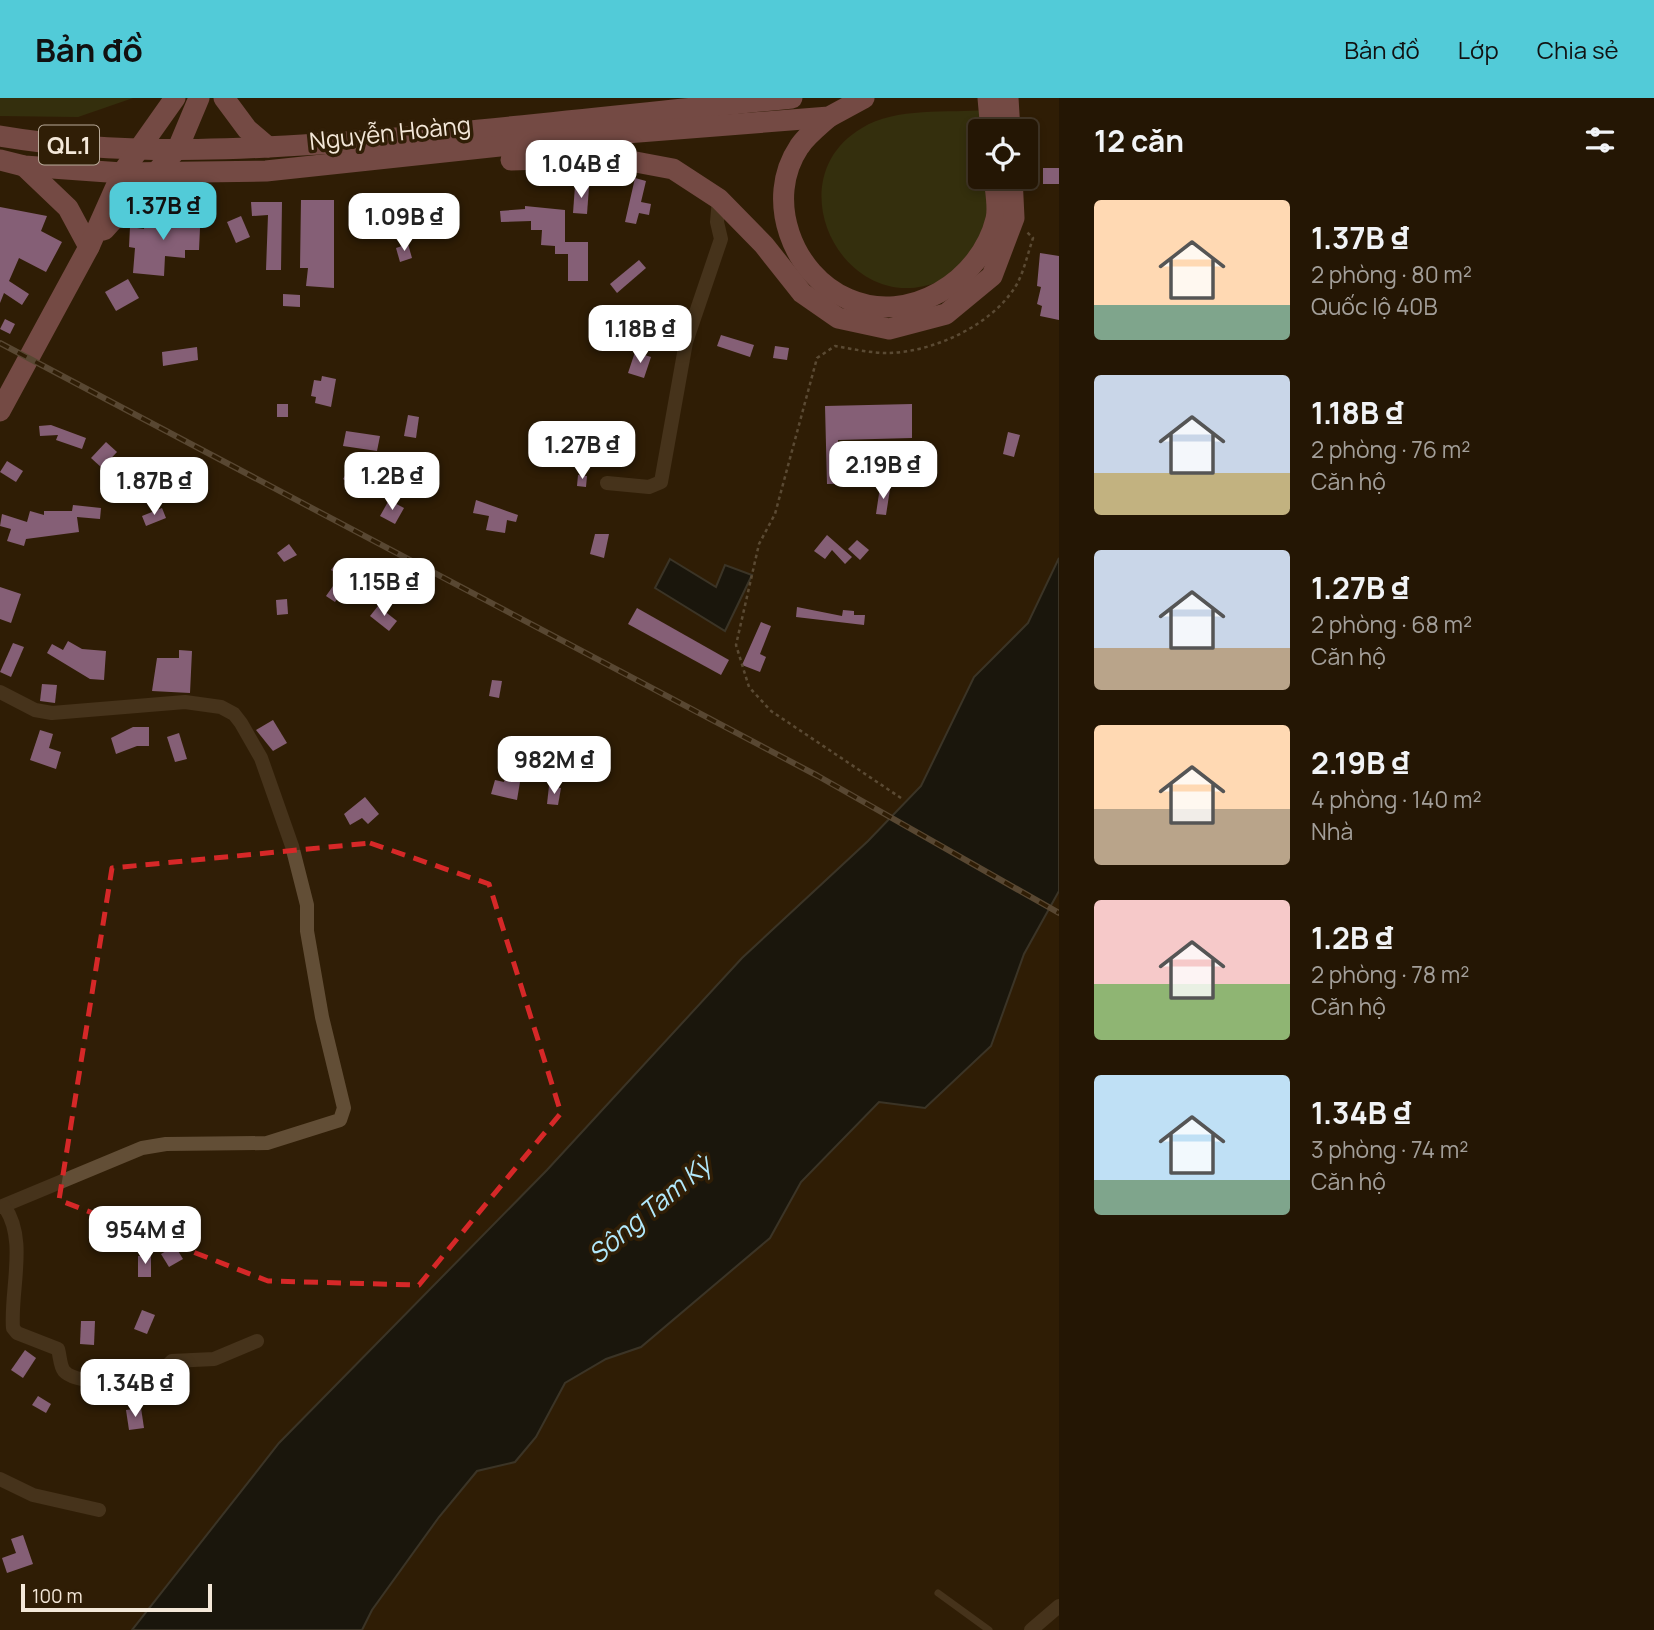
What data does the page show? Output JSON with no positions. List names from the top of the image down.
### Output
{
  "streets": {
    "highway": ["Nguyễn Hoàng", "QL.1"]
  },
  "water": ["Sông Tam Kỳ"],
  "scale_bar": "100 m",
  "page": {
    "header": "Bản đồ",
    "nav": ["Bản đồ", "Lớp", "Chia sẻ"],
    "heading": "12 căn",
    "price": [
      "1.04B ₫",
      "1.37B ₫",
      "1.09B ₫",
      "1.18B ₫",
      "1.27B ₫",
      "2.19B ₫",
      "1.2B ₫",
      "1.87B ₫",
      "1.15B ₫",
      "982M ₫",
      "954M ₫",
      "1.34B ₫"
    ],
    "list": [
      {
        "name": "1.37B ₫",
        "note": "2 phòng · 80 m² · Quốc lộ 40B"
      },
      {
        "name": "1.18B ₫",
        "note": "2 phòng · 76 m² · Căn hộ"
      },
      {
        "name": "1.27B ₫",
        "note": "2 phòng · 68 m² · Căn hộ"
      },
      {
        "name": "2.19B ₫",
        "note": "4 phòng · 140 m² · Nhà"
      },
      {
        "name": "1.2B ₫",
        "note": "2 phòng · 78 m² · Căn hộ"
      },
      {
        "name": "1.34B ₫",
        "note": "3 phòng · 74 m² · Căn hộ"
      }
    ],
    "scale": "100 m"
  }
}
